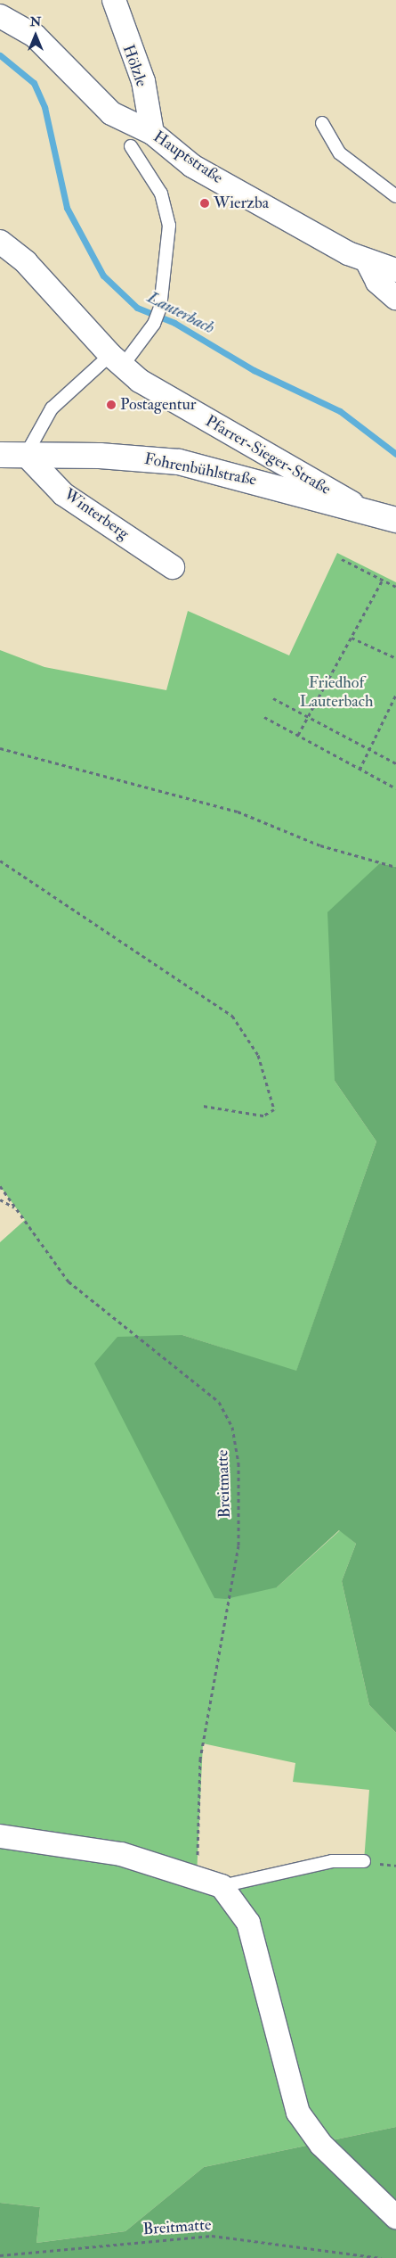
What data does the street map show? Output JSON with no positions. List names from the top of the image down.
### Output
{
  "streets": {
    "main road": ["Fohrenbühlstraße"],
    "street": [
      "Hölzle",
      "Hauptstraße",
      "Pfarrer-Sieger-Straße",
      "Winterberg"
    ],
    "path": ["Breitmatte"]
  },
  "crossings": [
    ["Hölzle", "Hauptstraße"],
    ["Pfarrer-Sieger-Straße", "Fohrenbühlstraße"],
    ["Fohrenbühlstraße", "Winterberg"]
  ],
  "water": ["Lauterbach"],
  "parks": ["Friedhof Lauterbach"],
  "places": ["Wierzba", "Postagentur"],
  "north": "top"
}
